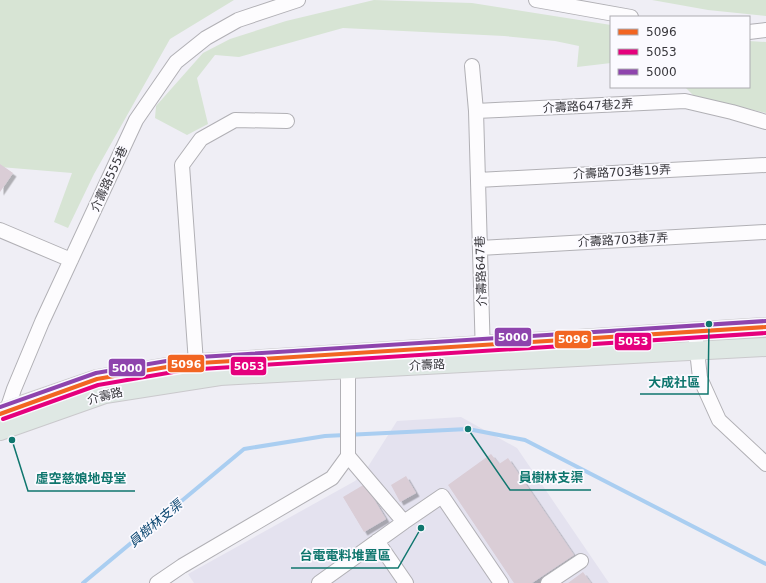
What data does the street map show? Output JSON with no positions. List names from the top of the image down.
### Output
{
  "streets": {
    "main road": ["介壽路"],
    "street": [
      "介壽路647巷2弄",
      "介壽路703巷19弄",
      "介壽路555巷",
      "介壽路703巷7弄",
      "介壽路647巷"
    ]
  },
  "crossings": [
    ["介壽路703巷19弄", "介壽路647巷"],
    ["介壽路555巷", "介壽路"],
    ["介壽路703巷7弄", "介壽路647巷"],
    ["介壽路647巷", "介壽路"]
  ],
  "water": ["員樹林支渠"],
  "places": [
    "大成社區",
    "員樹林支渠",
    "虛空慈娘地母堂",
    "台電電料堆置區"
  ],
  "lines": ["transit line 5000", "transit line 5096", "transit line 5053"],
  "legend": ["5096", "5053", "5000"]
}
